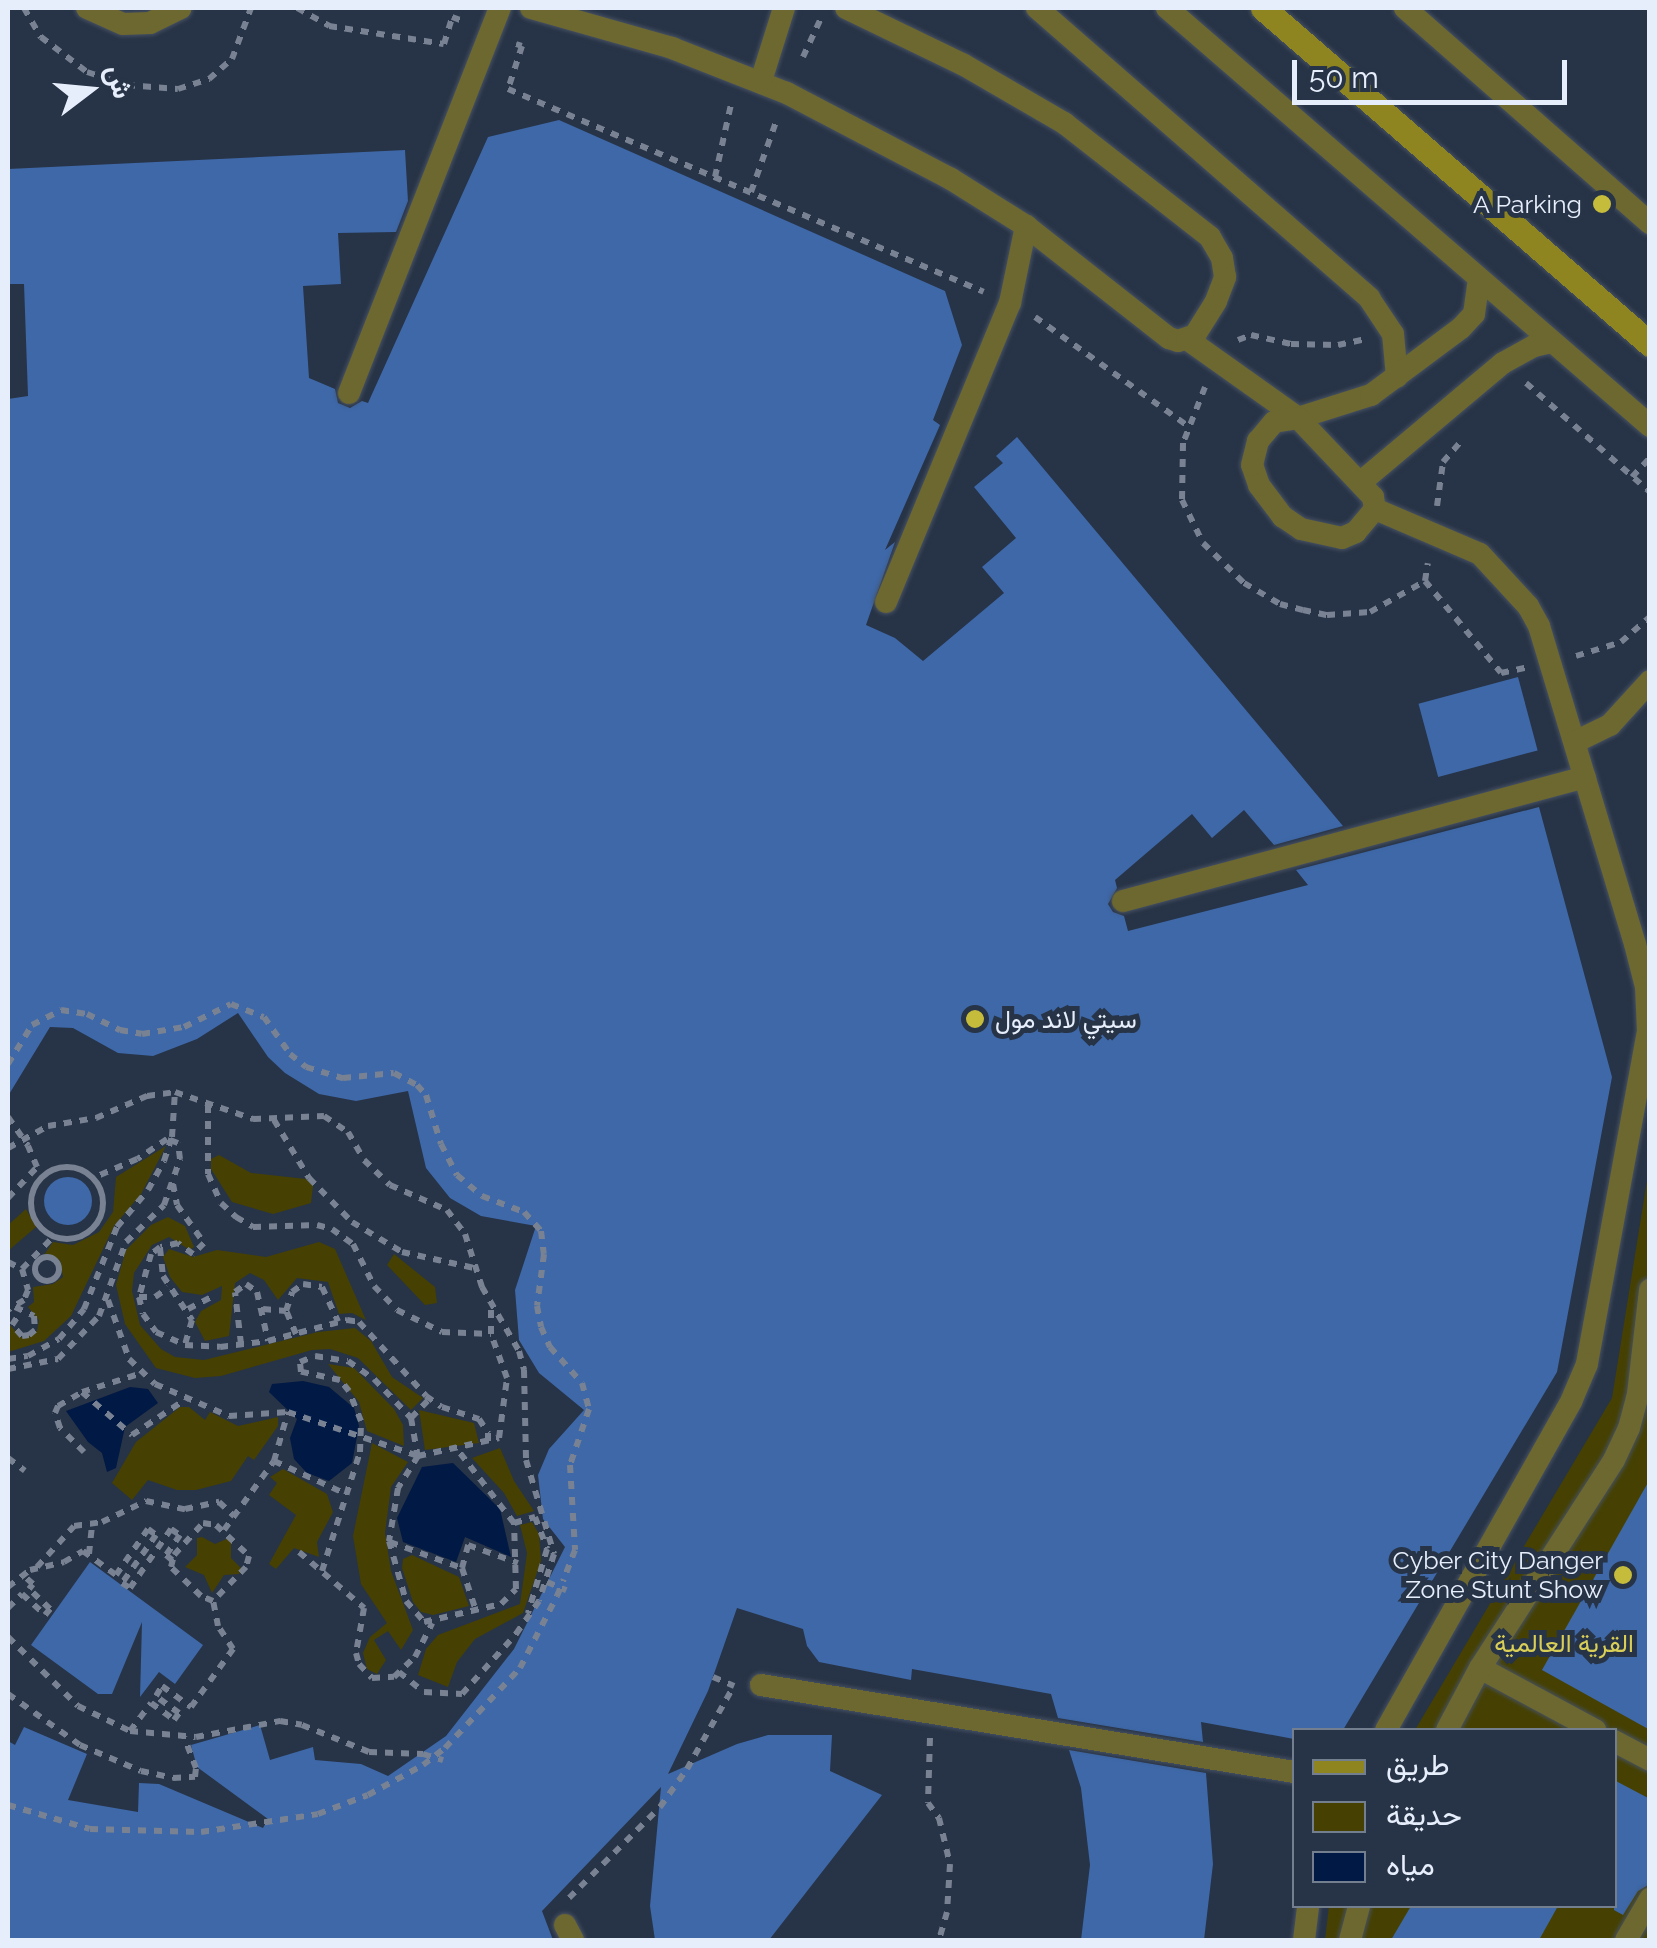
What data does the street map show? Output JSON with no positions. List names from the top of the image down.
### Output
{
  "parks": ["القرية العالمية"],
  "places": ["A Parking", "سيتي لاند مول", "Cyber City Danger Zone Stunt Show"],
  "legend": ["طريق", "حديقة", "مياه"],
  "scale_bar": "50 m",
  "north": "right"
}
